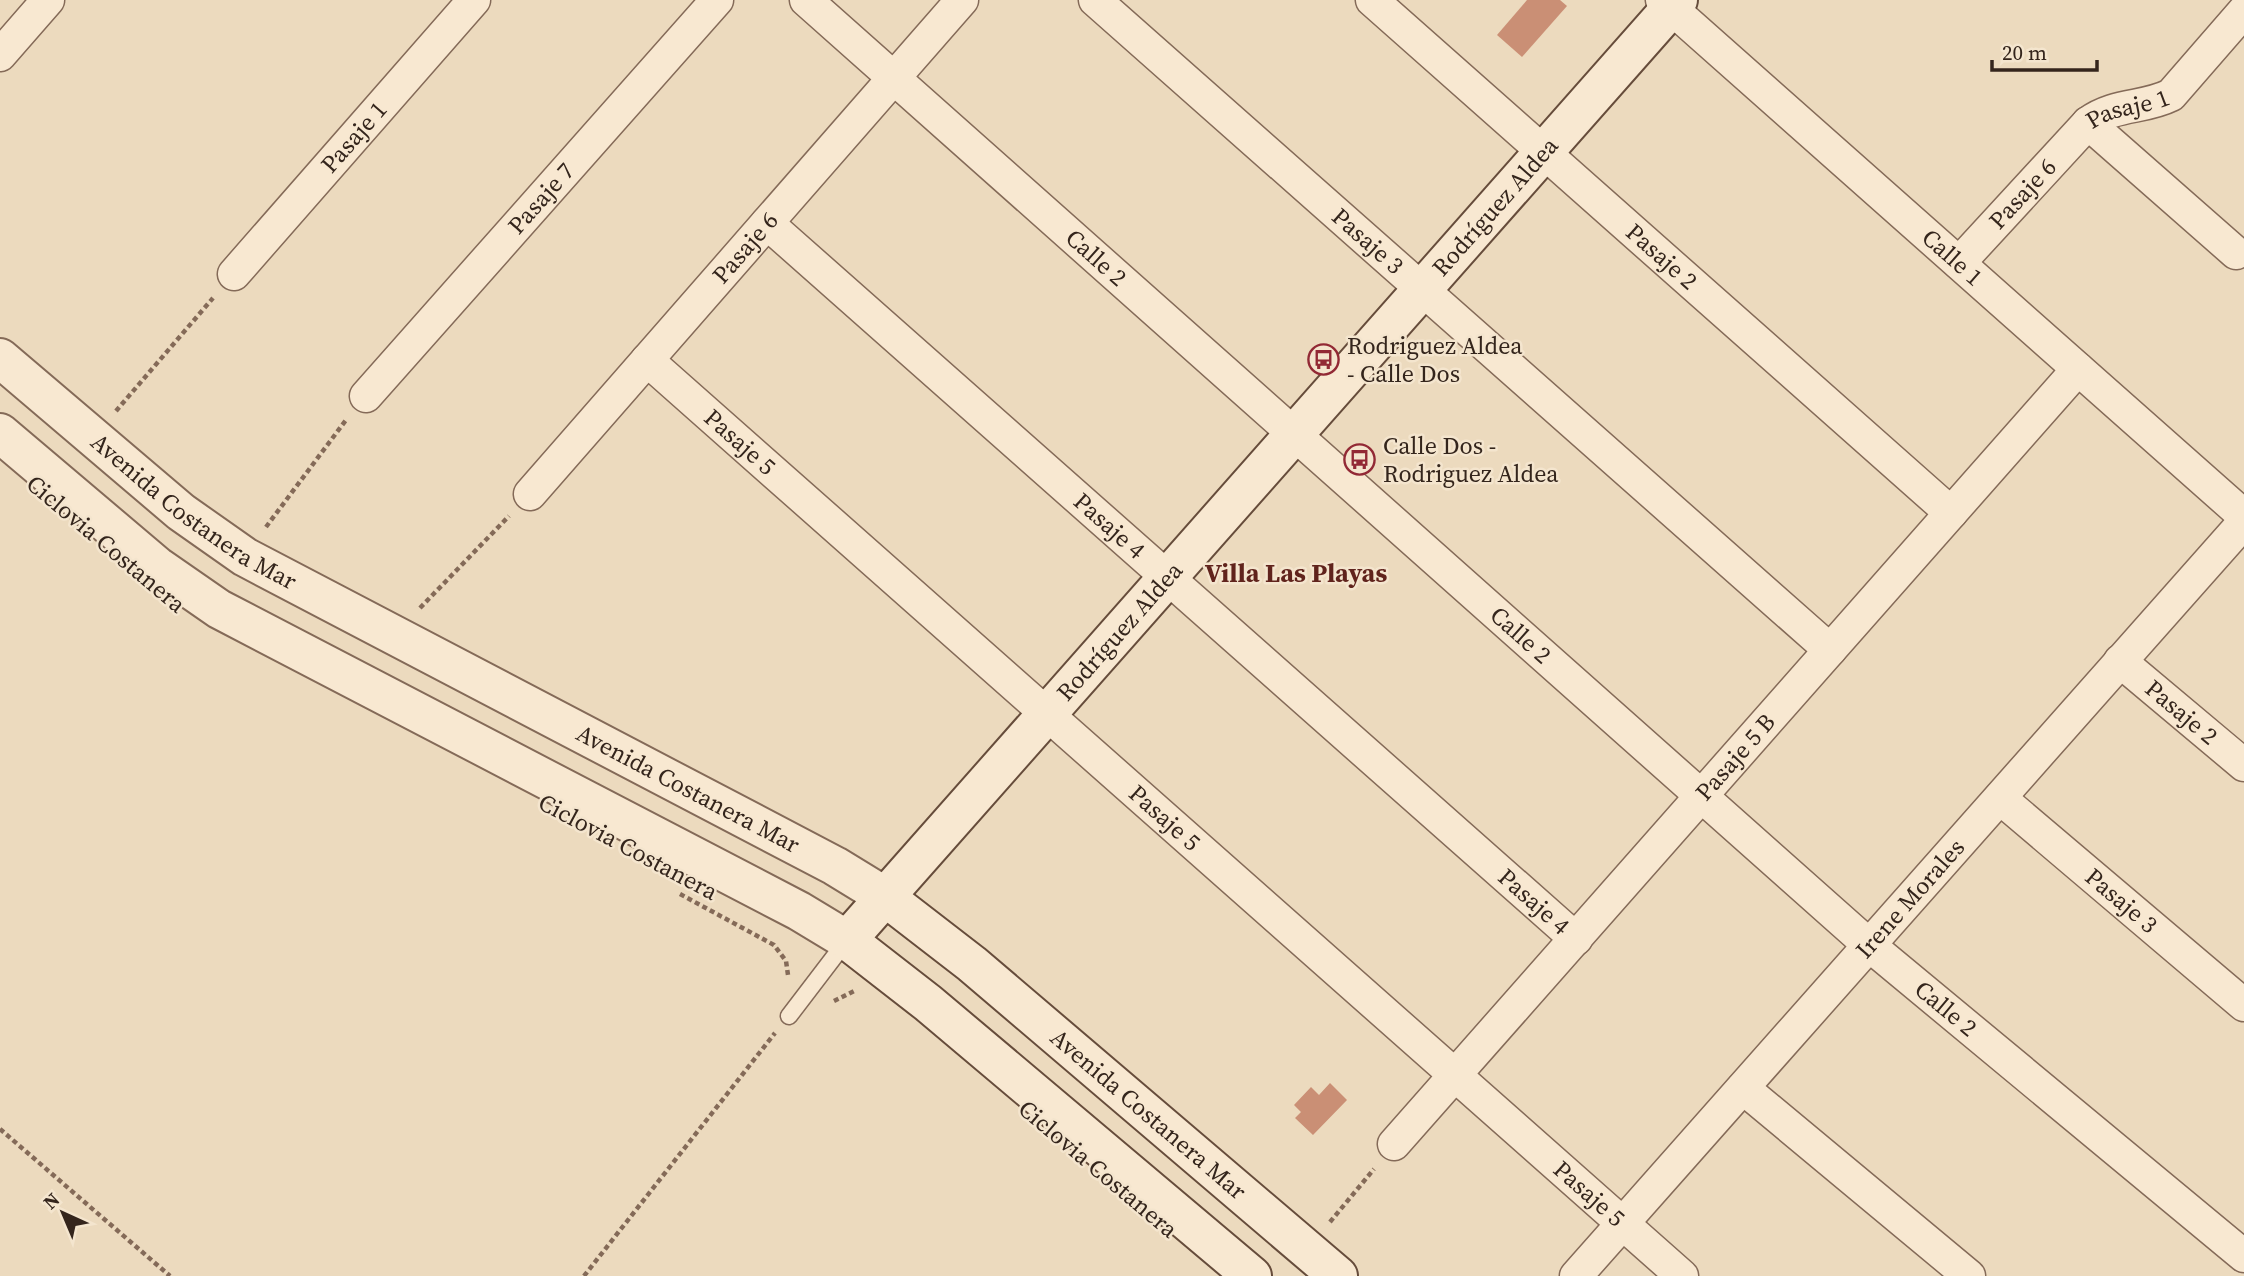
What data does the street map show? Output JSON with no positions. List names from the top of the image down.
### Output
{
  "streets": {
    "main road": ["Rodríguez Aldea", "Avenida Costanera Mar"],
    "street": [
      "Pasaje 1",
      "Pasaje 6",
      "Pasaje 7",
      "Pasaje 3",
      "Pasaje 2",
      "Calle 2",
      "Calle 1",
      "Pasaje 5",
      "Pasaje 4",
      "Pasaje 5 B",
      "Irene Morales"
    ],
    "path": ["Ciclovia Costanera"]
  },
  "crossings": [
    ["Pasaje 1", "Pasaje 6"],
    ["Pasaje 6", "Calle 2"],
    ["Pasaje 6", "Calle 1"],
    ["Pasaje 6", "Pasaje 5"],
    ["Pasaje 6", "Pasaje 4"],
    ["Rodríguez Aldea", "Pasaje 3"],
    ["Rodríguez Aldea", "Pasaje 2"],
    ["Rodríguez Aldea", "Calle 2"],
    ["Rodríguez Aldea", "Calle 1"],
    ["Rodríguez Aldea", "Pasaje 5"],
    ["Rodríguez Aldea", "Avenida Costanera Mar"],
    ["Rodríguez Aldea", "Pasaje 4"],
    ["Rodríguez Aldea", "Ciclovia Costanera"],
    ["Pasaje 3", "Pasaje 5 B"],
    ["Pasaje 3", "Irene Morales"],
    ["Pasaje 2", "Pasaje 5 B"],
    ["Pasaje 2", "Irene Morales"],
    ["Calle 2", "Pasaje 5 B"],
    ["Calle 2", "Irene Morales"],
    ["Calle 1", "Pasaje 5 B"],
    ["Pasaje 5", "Pasaje 5 B"],
    ["Pasaje 5", "Irene Morales"],
    ["Pasaje 4", "Pasaje 5 B"]
  ],
  "districts": ["Villa Las Playas"],
  "places": {
    "bus stop": ["Rodriguez Aldea - Calle Dos", "Calle Dos - Rodriguez Aldea"]
  },
  "scale_bar": "20 m",
  "north": "top left"
}
